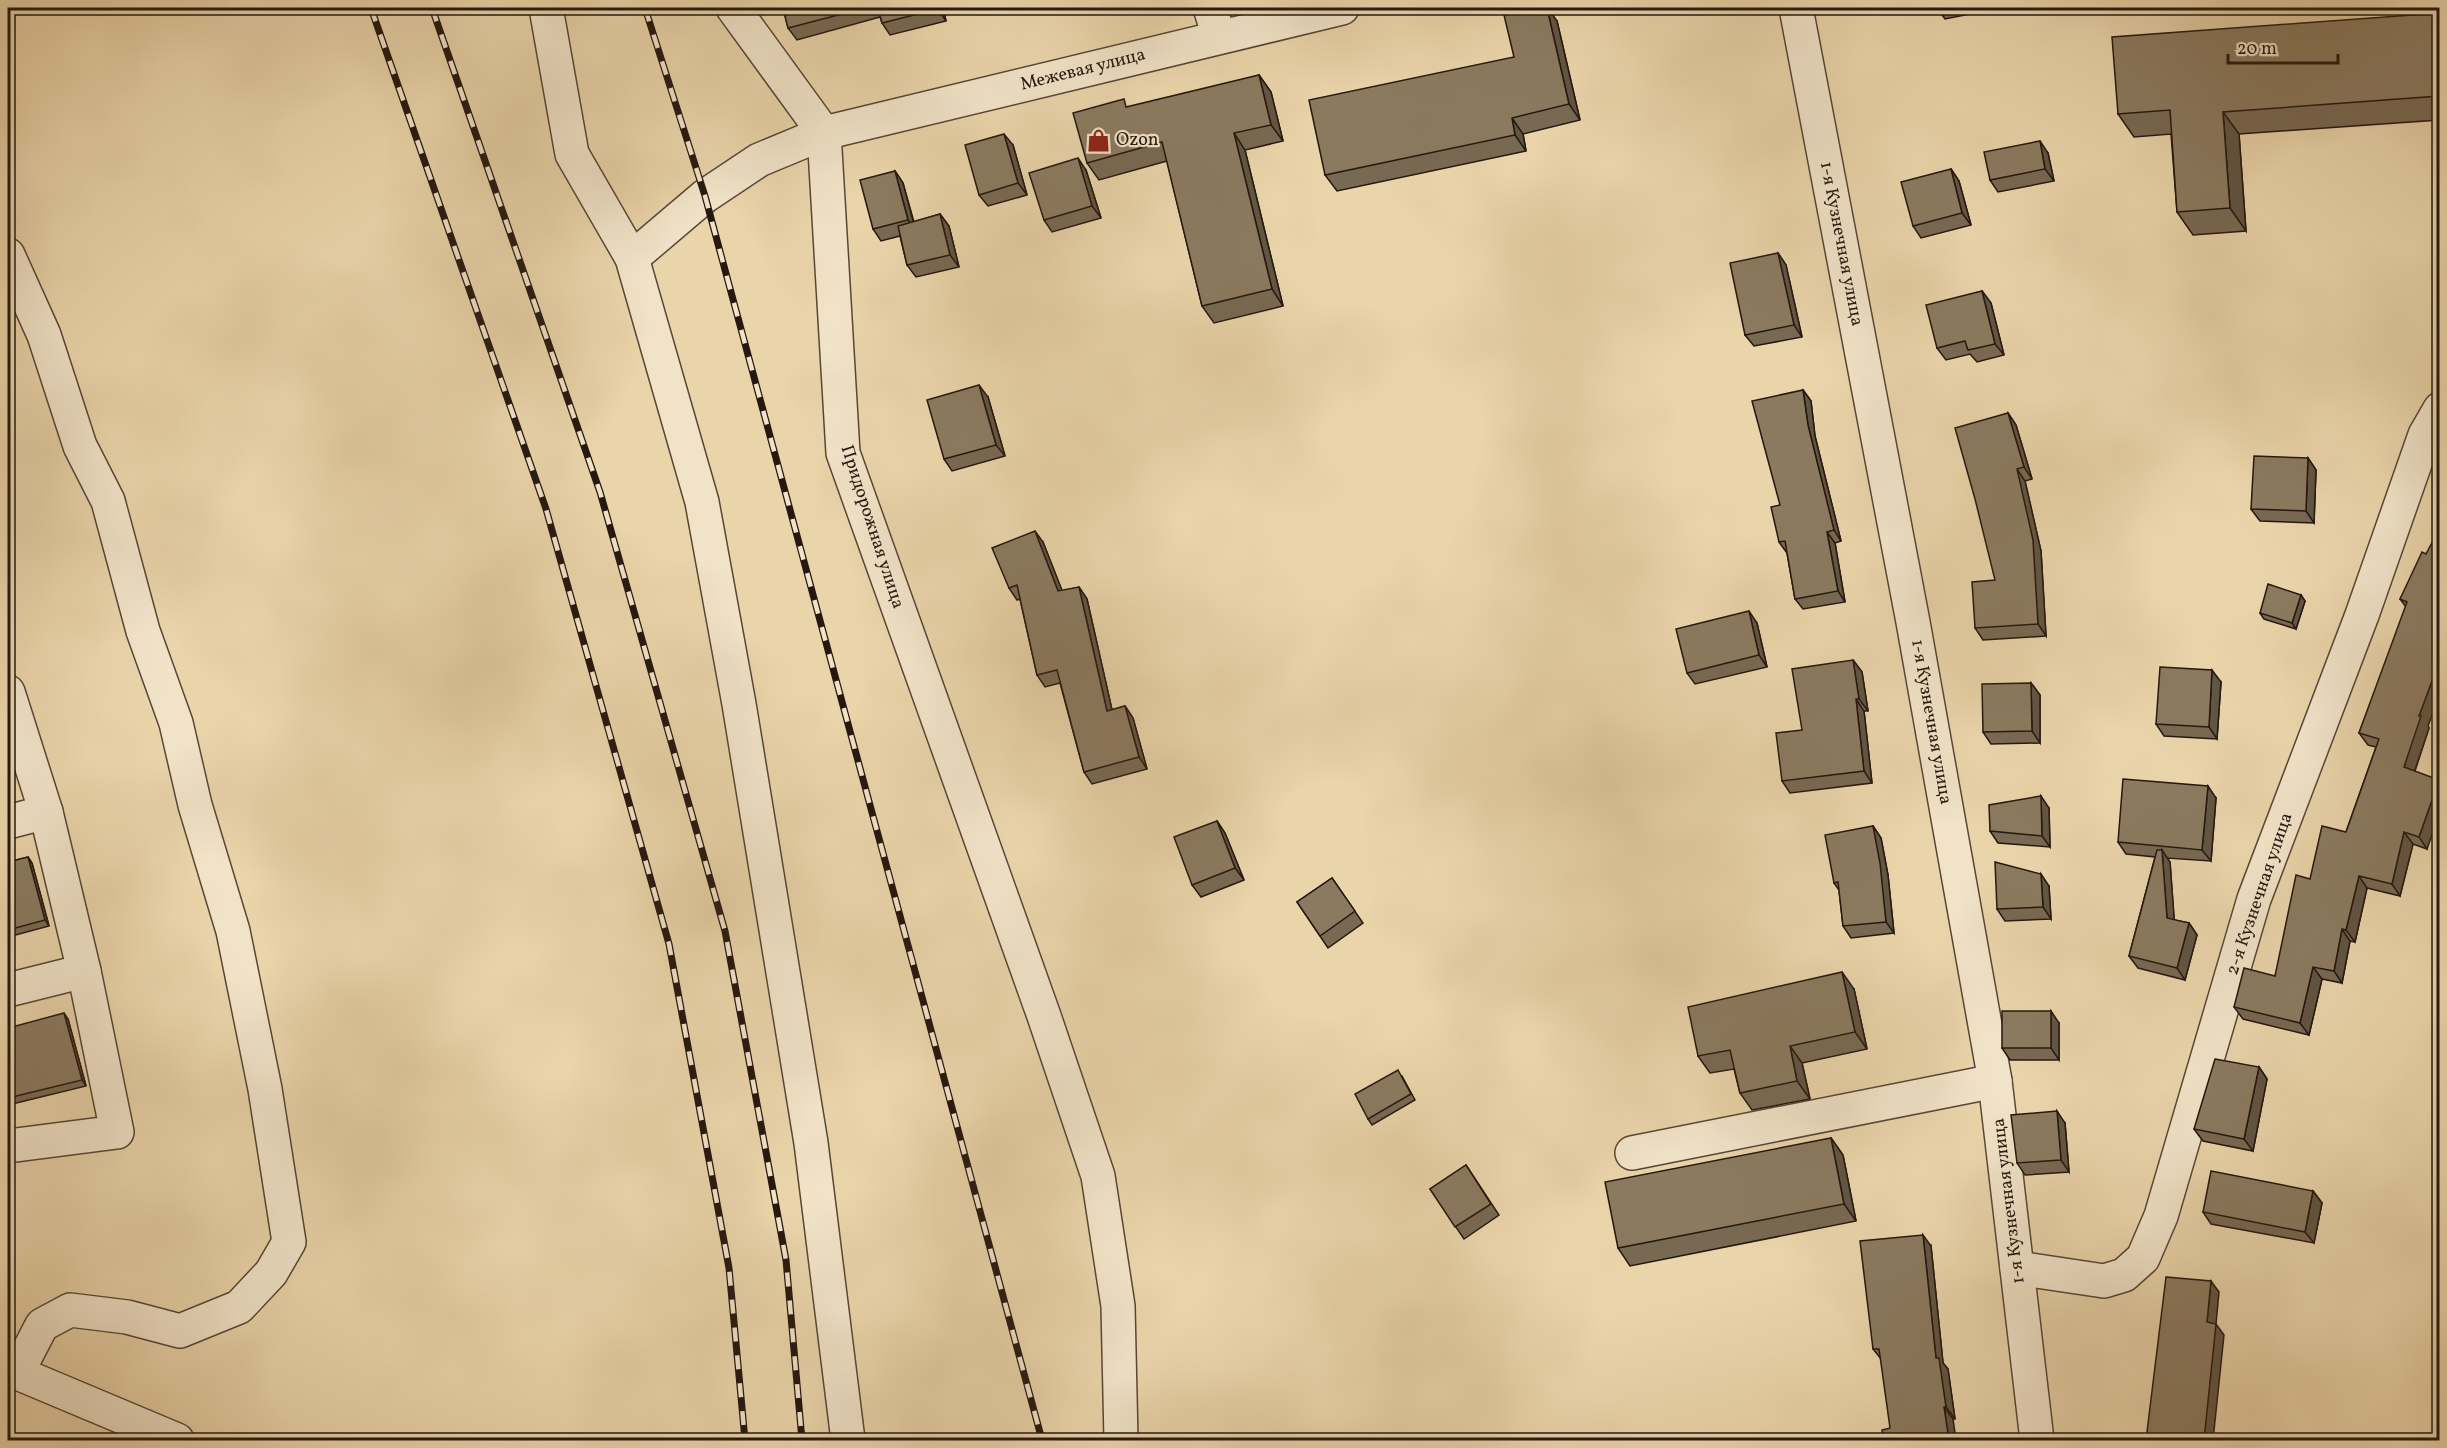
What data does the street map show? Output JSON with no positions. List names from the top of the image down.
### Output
{
  "streets": {
    "street": [
      "Межевая улица",
      "1-я Кузнечная улица",
      "Придорожная улица",
      "2-я Кузнечная улица"
    ]
  },
  "crossings": [
    ["Межевая улица", "Придорожная улица"],
    ["1-я Кузнечная улица", "2-я Кузнечная улица"]
  ],
  "places": {
    "shop": ["Ozon"]
  },
  "scale_bar": "20 m"
}
